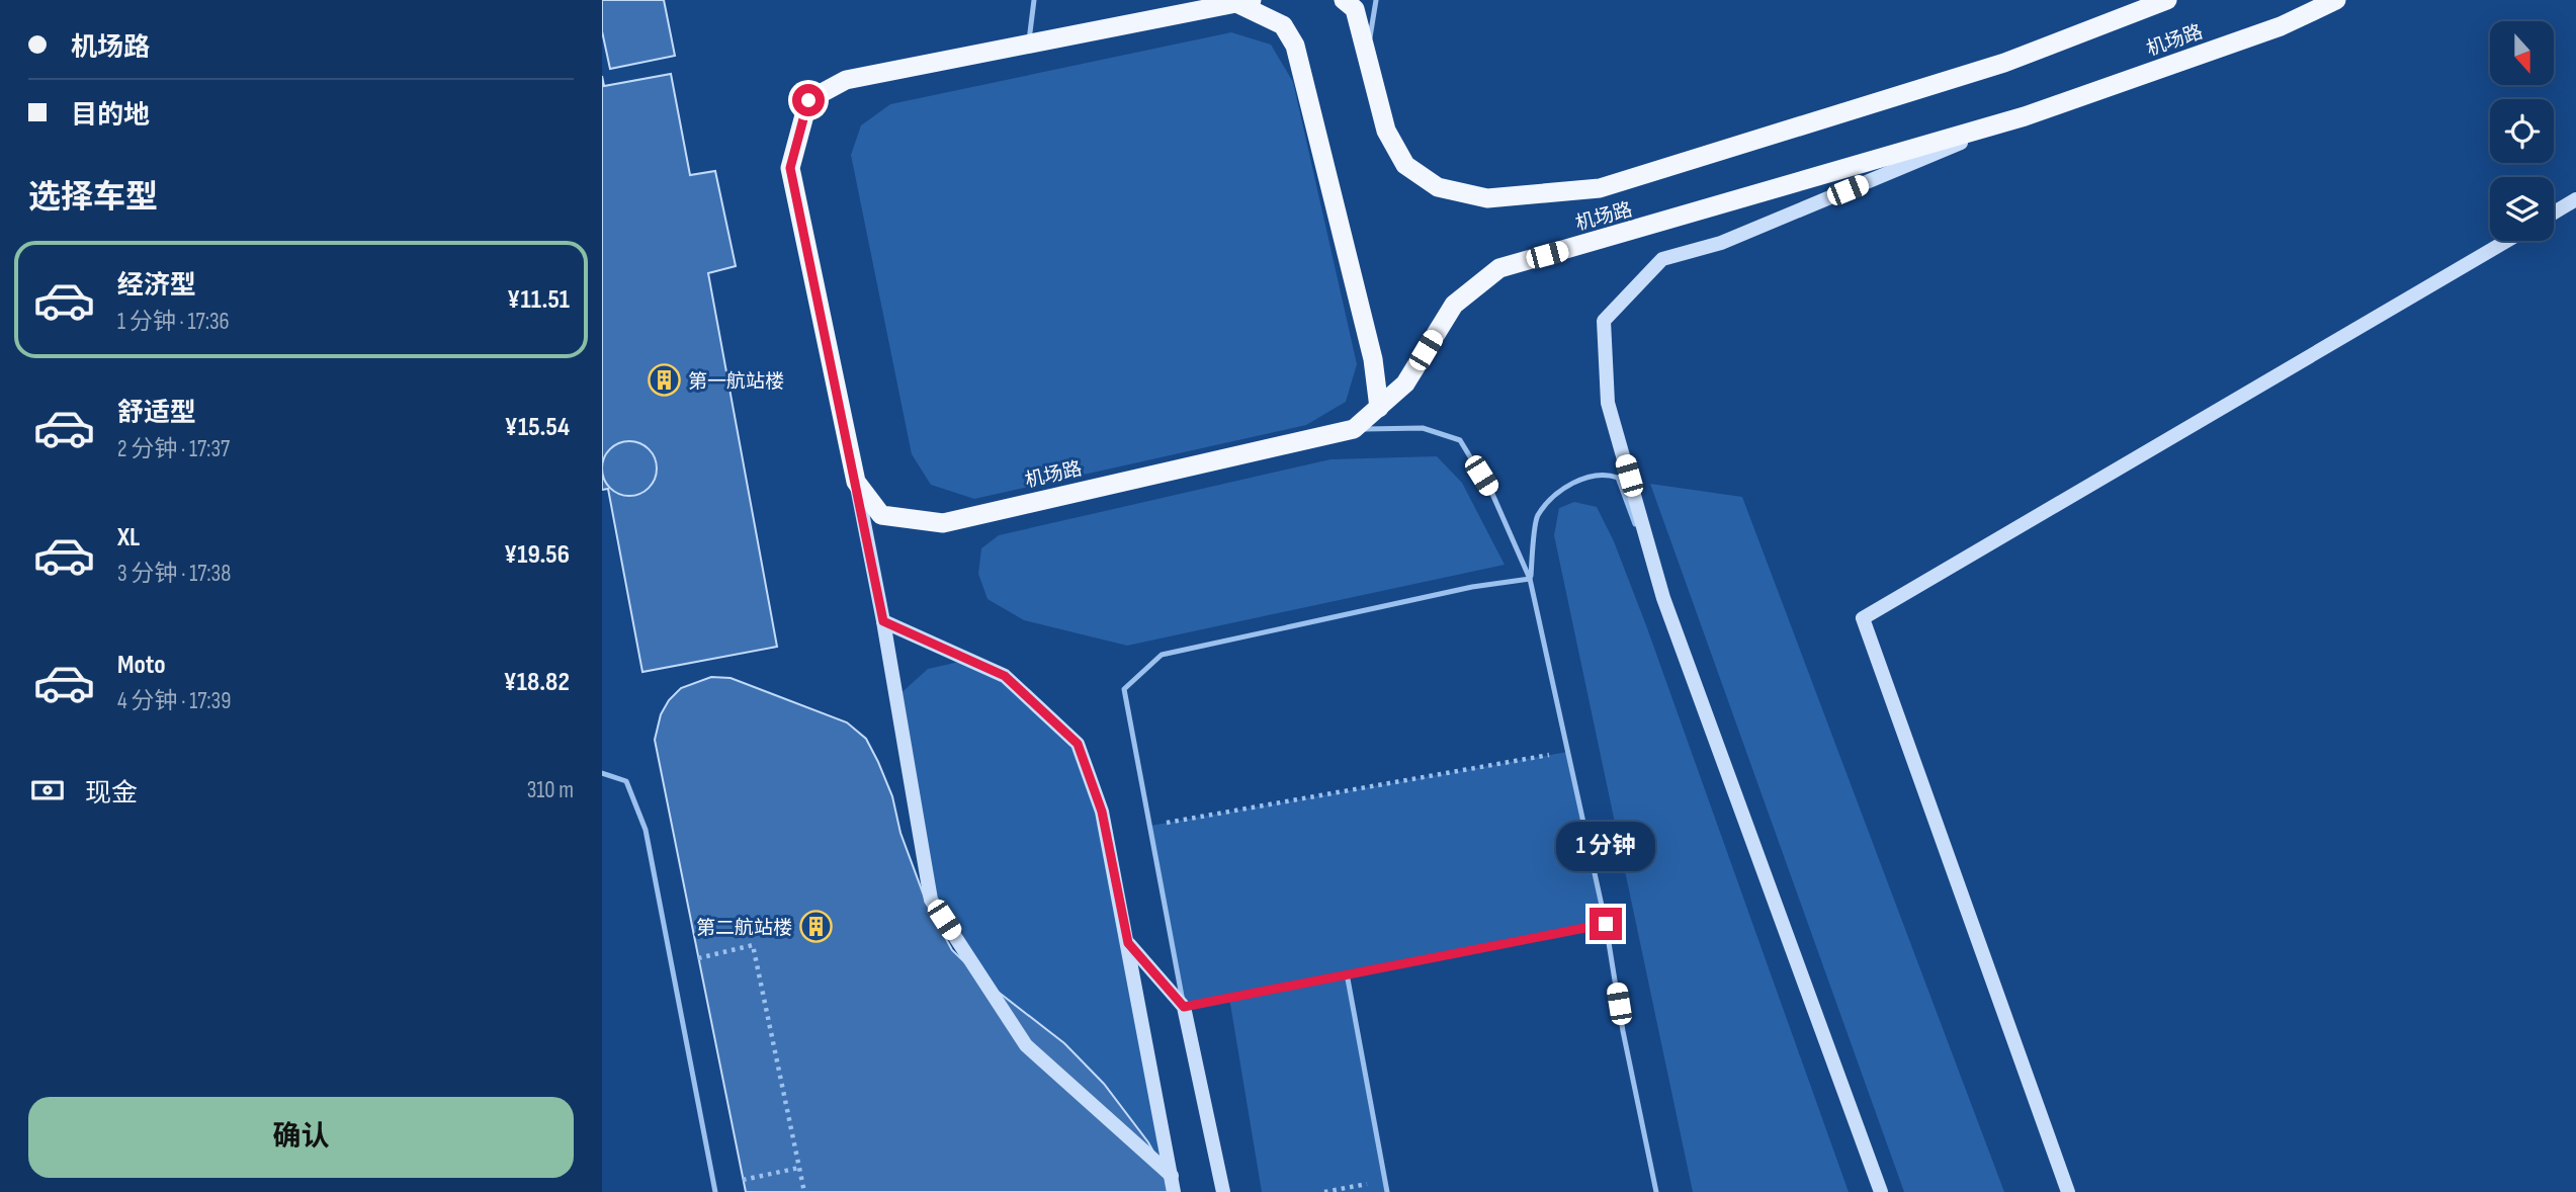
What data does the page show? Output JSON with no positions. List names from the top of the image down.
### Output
{
  "streets": {
    "highway": ["机场路"]
  },
  "places": {
    "building": ["第一航站楼", "第二航站楼"]
  },
  "north": "bottom",
  "page": {
    "banner": ["机场路", "目的地"],
    "heading": "选择车型",
    "list": [
      {
        "name": "经济型",
        "note": "1 分钟 · 17:36",
        "value": "¥11.51"
      },
      {
        "name": "舒适型",
        "note": "2 分钟 · 17:37",
        "value": "¥15.54"
      },
      {
        "name": "XL",
        "note": "3 分钟 · 17:38",
        "value": "¥19.56"
      },
      {
        "name": "Moto",
        "note": "4 分钟 · 17:39",
        "value": "¥18.82"
      }
    ],
    "pay": ["现金", "310 m"],
    "bubble": "1 分钟",
    "buttons": "确认"
  }
}
